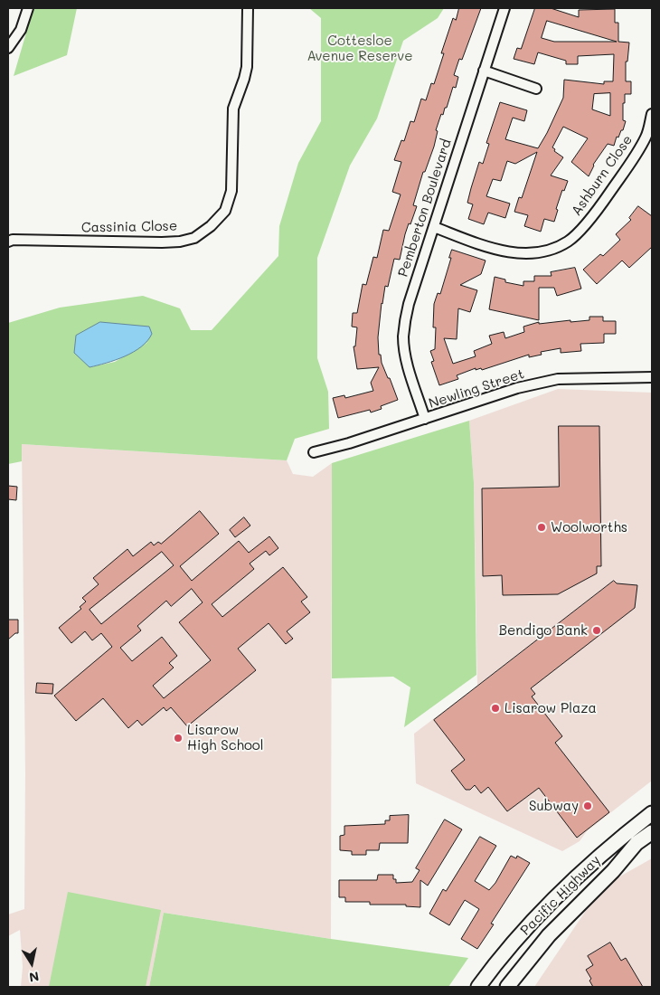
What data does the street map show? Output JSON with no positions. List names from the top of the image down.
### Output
{
  "streets": {
    "main road": ["Pacific Highway"],
    "street": [
      "Ashburn Close",
      "Pemberton Boulevard",
      "Cassinia Close",
      "Newling Street"
    ]
  },
  "crossings": [
    ["Ashburn Close", "Pemberton Boulevard"],
    ["Pemberton Boulevard", "Newling Street"]
  ],
  "parks": ["Cottesloe Avenue Reserve"],
  "places": [
    "Woolworths",
    "Bendigo Bank",
    "Lisarow Plaza",
    "Lisarow High School",
    "Subway"
  ],
  "north": "bottom"
}
